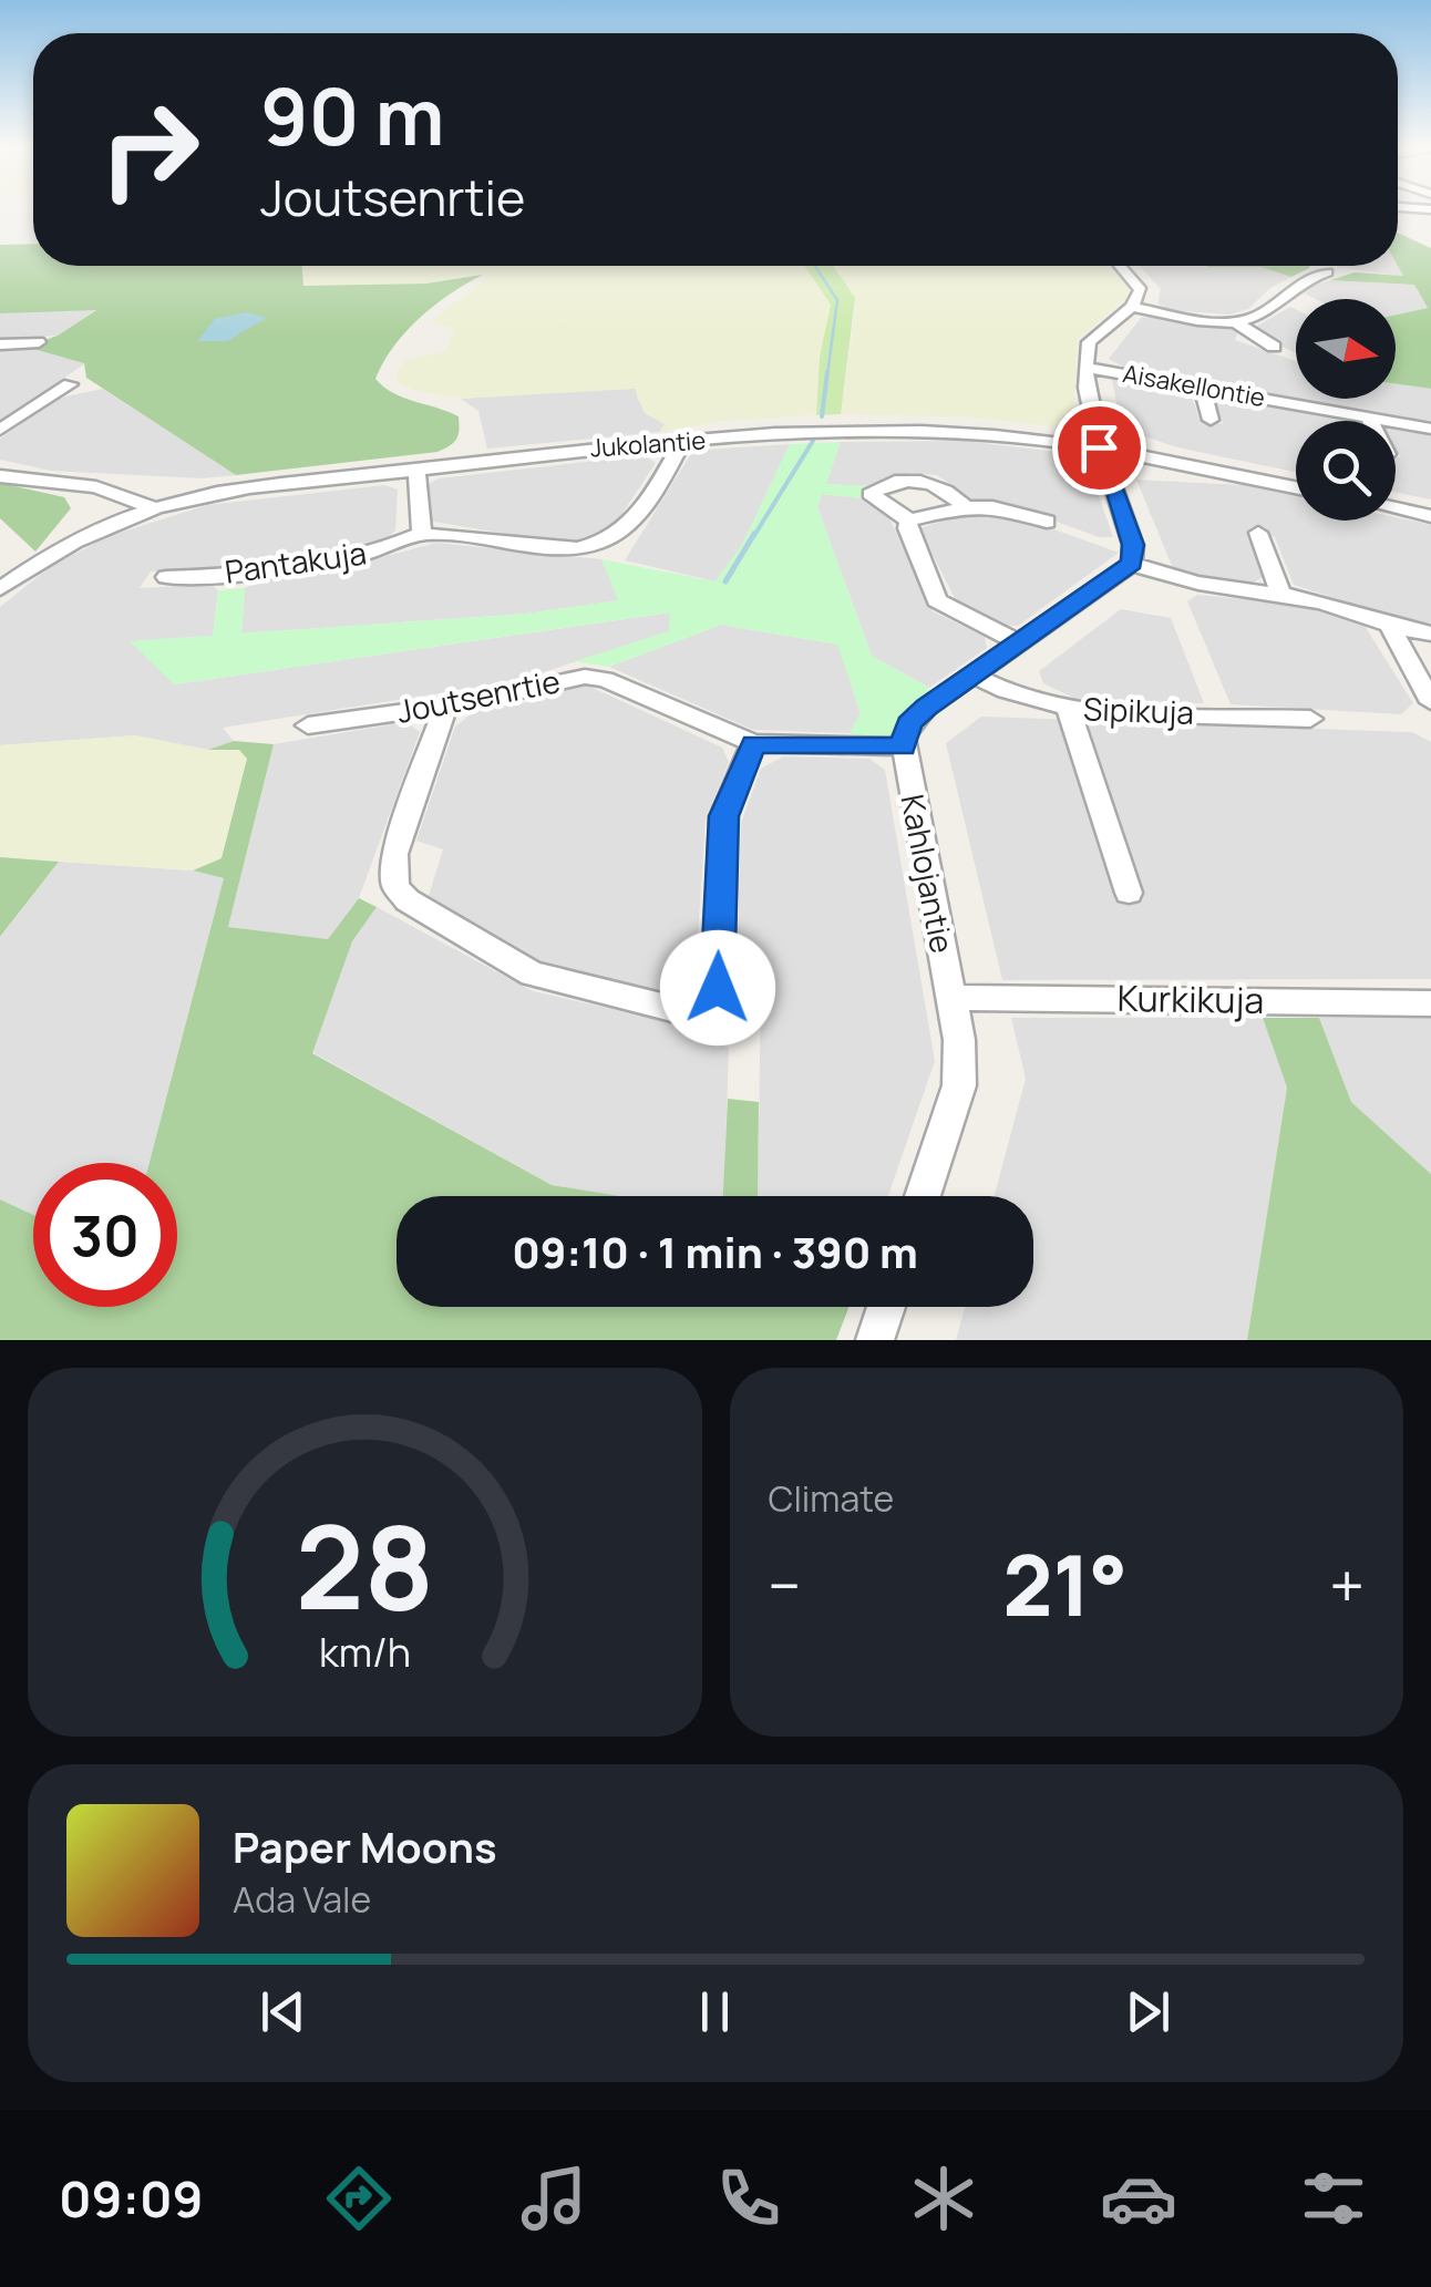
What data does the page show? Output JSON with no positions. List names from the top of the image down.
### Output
{
  "streets": {
    "street": [
      "Aisakellontie",
      "Jukolantie",
      "Pantakuja",
      "Joutsenrtie",
      "Sipikuja",
      "Kahlojantie",
      "Kurkikuja"
    ]
  },
  "crossings": [
    ["Joutsenrtie", "Kahlojantie"],
    ["Kahlojantie", "Kurkikuja"]
  ],
  "north": "right",
  "page": {
    "turn": ["90 m", "Joutsenrtie"],
    "limit": "30",
    "trip": "09:10 · 1 min · 390 m",
    "tile": "Climate",
    "heat": ["−", "21°", "+"],
    "song": ["Paper Moons", "Ada Vale"],
    "tabs": "09:09",
    "gauge": ["28", "km/h"]
  }
}
